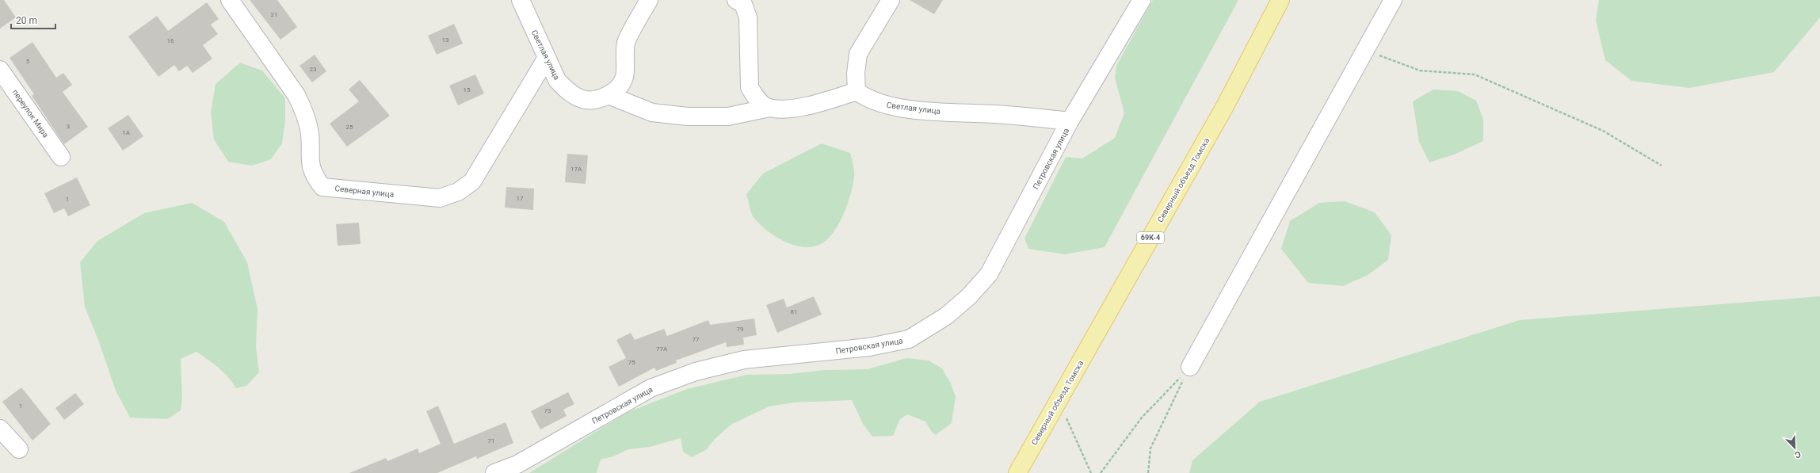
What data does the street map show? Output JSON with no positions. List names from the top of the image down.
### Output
{
  "streets": {
    "main road": ["Северный объезд Томска", "69К-4"],
    "street": [
      "Светлая улица",
      "переулок Мира",
      "Петровская улица",
      "Северная улица"
    ]
  },
  "crossings": [
    ["Светлая улица", "Петровская улица"],
    ["Светлая улица", "Северная улица"]
  ],
  "house_numbers": [
    "21",
    "13",
    "16",
    "5",
    "23",
    "15",
    "3",
    "25",
    "1А",
    "17А",
    "17",
    "1",
    "81",
    "79",
    "77",
    "77А",
    "75",
    "1",
    "73",
    "71"
  ],
  "scale_bar": "20 m",
  "north": "bottom right"
}
